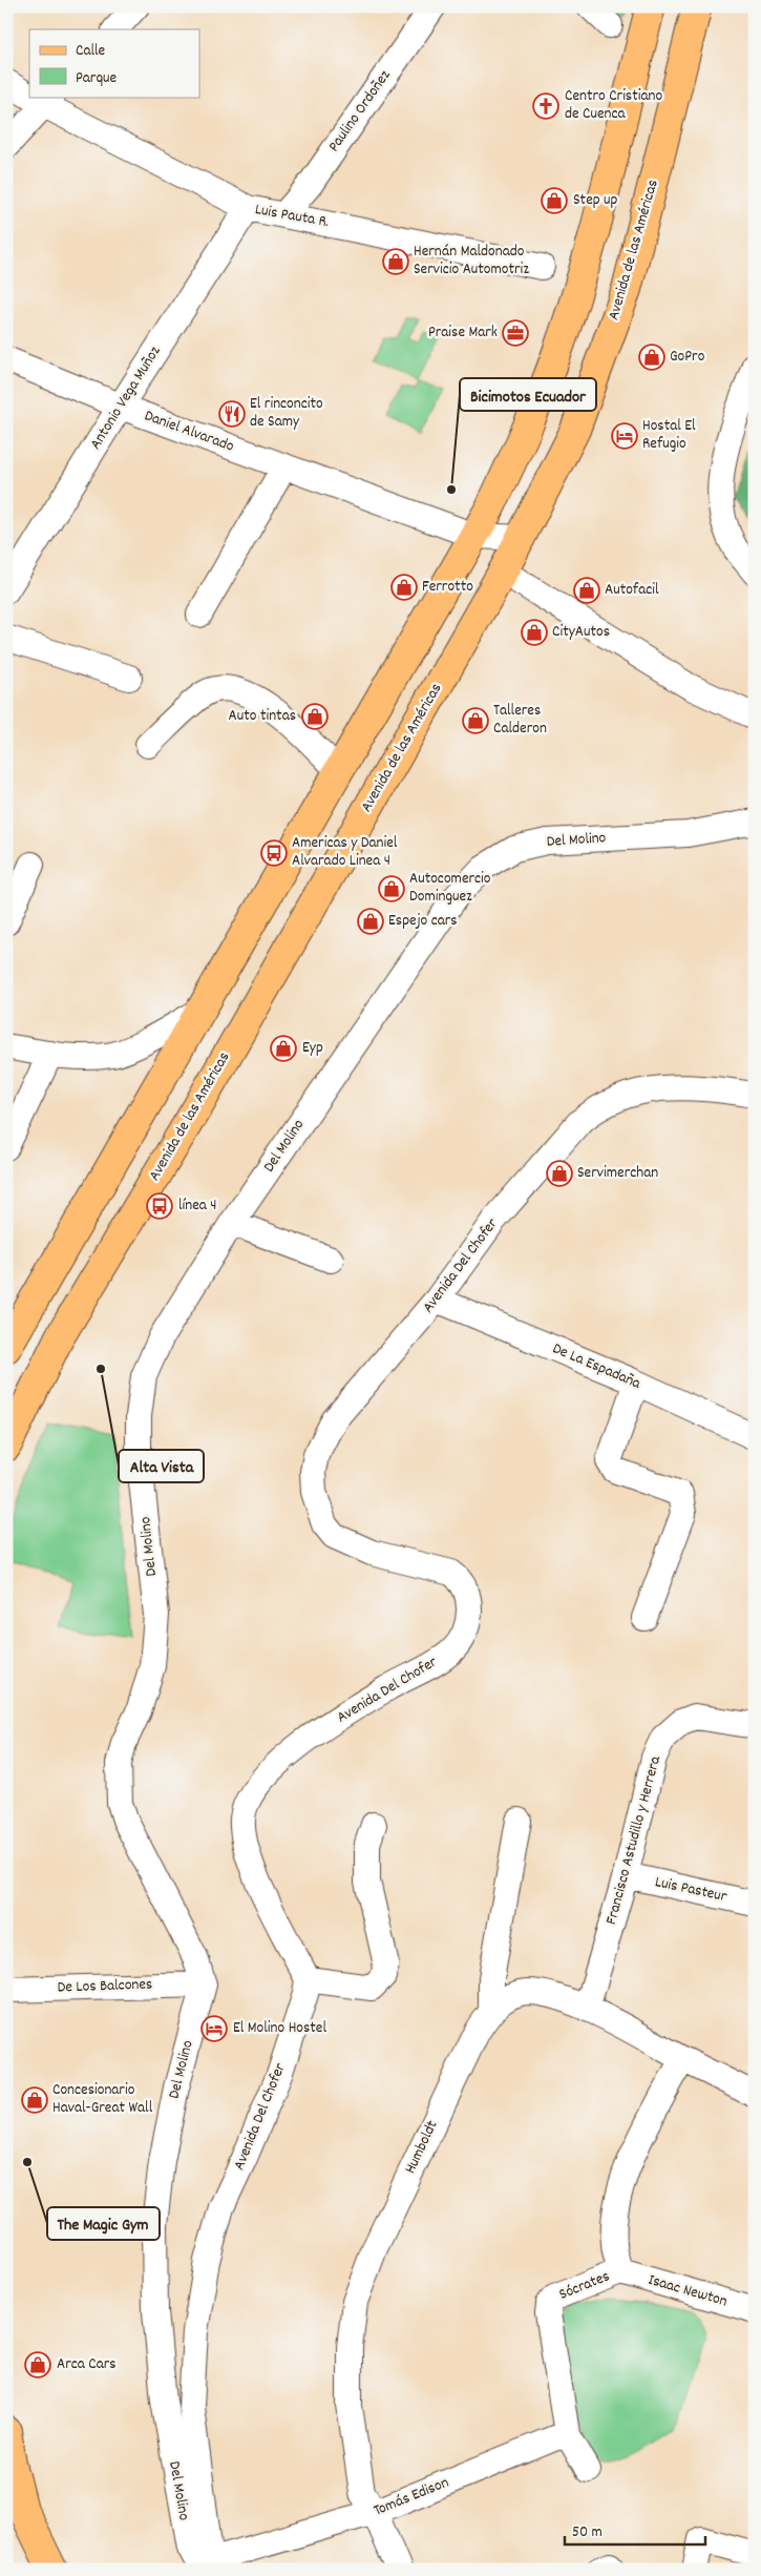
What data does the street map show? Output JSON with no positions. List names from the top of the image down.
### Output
{
  "streets": {
    "main road": ["Avenida de las Américas"],
    "street": [
      "Paulino Ordoñez",
      "Luis Pauta R.",
      "Antonio Vega Muñoz",
      "Daniel Alvarado",
      "Del Molino",
      "Avenida Del Chofer",
      "De La Espadaña",
      "Francisco Astudillo y Herrera",
      "Luis Pasteur",
      "De Los Balcones",
      "Humboldt",
      "Sócrates",
      "Isaac Newton",
      "Tomás Edison"
    ]
  },
  "crossings": [
    ["Paulino Ordoñez", "Luis Pauta R."],
    ["Luis Pauta R.", "Antonio Vega Muñoz"],
    ["Avenida de las Américas", "Daniel Alvarado"],
    ["Antonio Vega Muñoz", "Daniel Alvarado"],
    ["Del Molino", "Avenida Del Chofer"],
    ["Del Molino", "De Los Balcones"],
    ["Del Molino", "Tomás Edison"],
    ["Avenida Del Chofer", "De La Espadaña"],
    ["Avenida Del Chofer", "Tomás Edison"],
    ["Francisco Astudillo y Herrera", "Luis Pasteur"],
    ["Francisco Astudillo y Herrera", "Humboldt"],
    ["Humboldt", "Sócrates"],
    ["Humboldt", "Tomás Edison"],
    ["Sócrates", "Isaac Newton"],
    ["Sócrates", "Tomás Edison"]
  ],
  "places": {
    "church": ["Centro Cristiano de Cuenca"],
    "shop": [
      "Step up",
      "Hernán Maldonado Servicio Automotriz",
      "GoPro",
      "Ferrotto",
      "Autofacil",
      "CityAutos",
      "Auto tintas",
      "Talleres Calderon",
      "Autocomercio Dominguez",
      "Espejo cars",
      "Eyp",
      "Servimerchan",
      "Concesionario Haval-Great Wall",
      "Arca Cars"
    ],
    "office": ["Praise Mark"],
    "restaurant": ["El rinconcito de Samy"],
    "hotel": ["Hostal El Refugio", "El Molino Hostel"],
    "other": ["Bicimotos Ecuador", "Alta Vista", "The Magic Gym"],
    "bus stop": ["Americas y Daniel Alvarado Linea 4", "línea 4"]
  },
  "legend": ["Calle", "Parque"],
  "scale_bar": "50 m"
}
